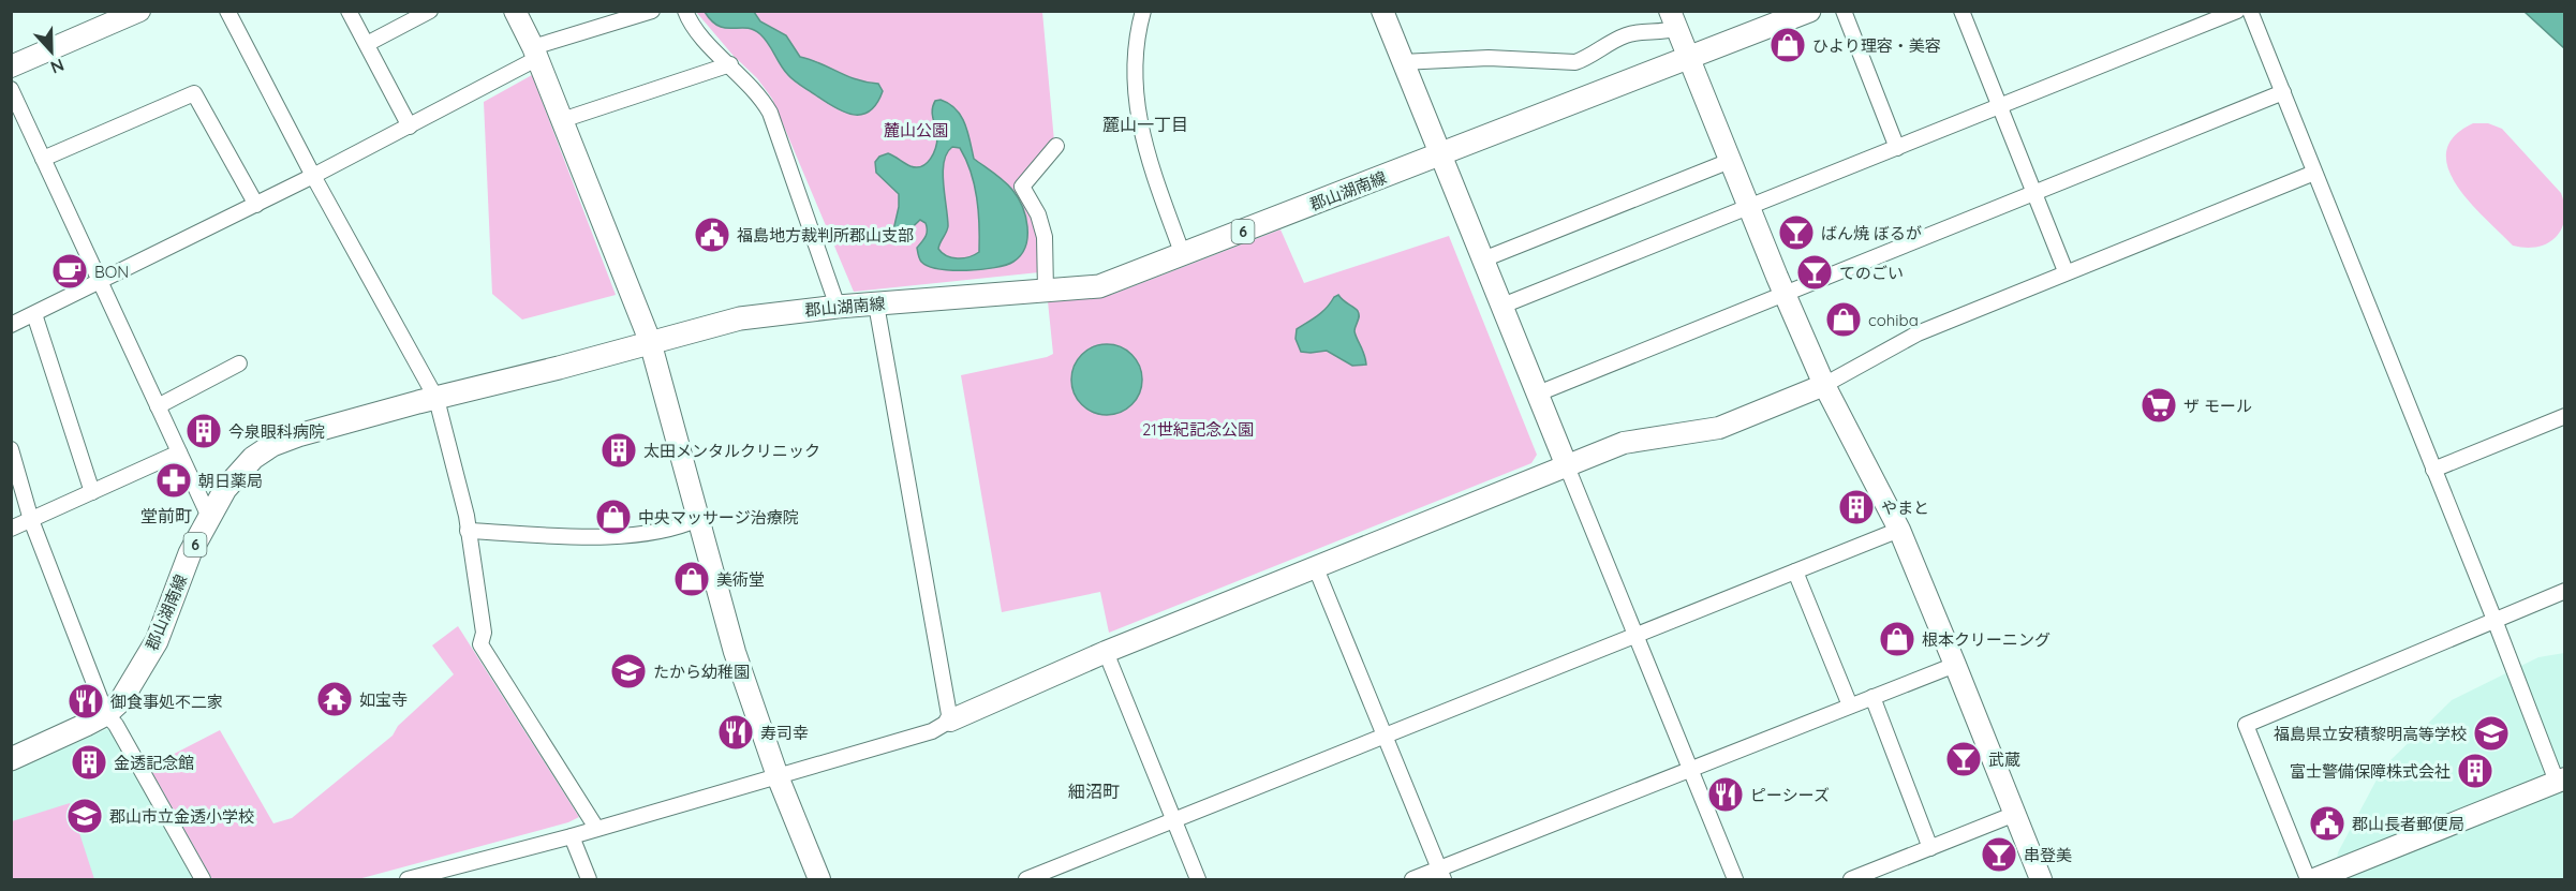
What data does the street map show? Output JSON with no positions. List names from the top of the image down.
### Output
{
  "streets": {
    "main road": ["郡山湖南線", "6"]
  },
  "districts": ["麓山一丁目", "堂前町", "細沼町"],
  "parks": ["麓山公園", "21世紀記念公園"],
  "places": {
    "shop": [
      "ひより理容・美容",
      "cohiba",
      "中央マッサージ治療院",
      "美術堂",
      "根本クリーニング"
    ],
    "bar": [
      "ばん焼 ぼるが",
      "てのごい",
      "武蔵",
      "串登美"
    ],
    "public building": ["福島地方裁判所郡山支部", "郡山長者郵便局"],
    "cafe": ["BON"],
    "supermarket": ["ザ モール"],
    "building": [
      "今泉眼科病院",
      "太田メンタルクリニック",
      "やまと",
      "金透記念館",
      "富士警備保障株式会社"
    ],
    "pharmacy": ["朝日薬局"],
    "school or university": ["たから幼稚園", "福島県立安積黎明高等学校", "郡山市立金透小学校"],
    "temple": ["如宝寺"],
    "restaurant": ["御食事処不二家", "寿司幸", "ピーシーズ"]
  },
  "north": "bottom"
}
